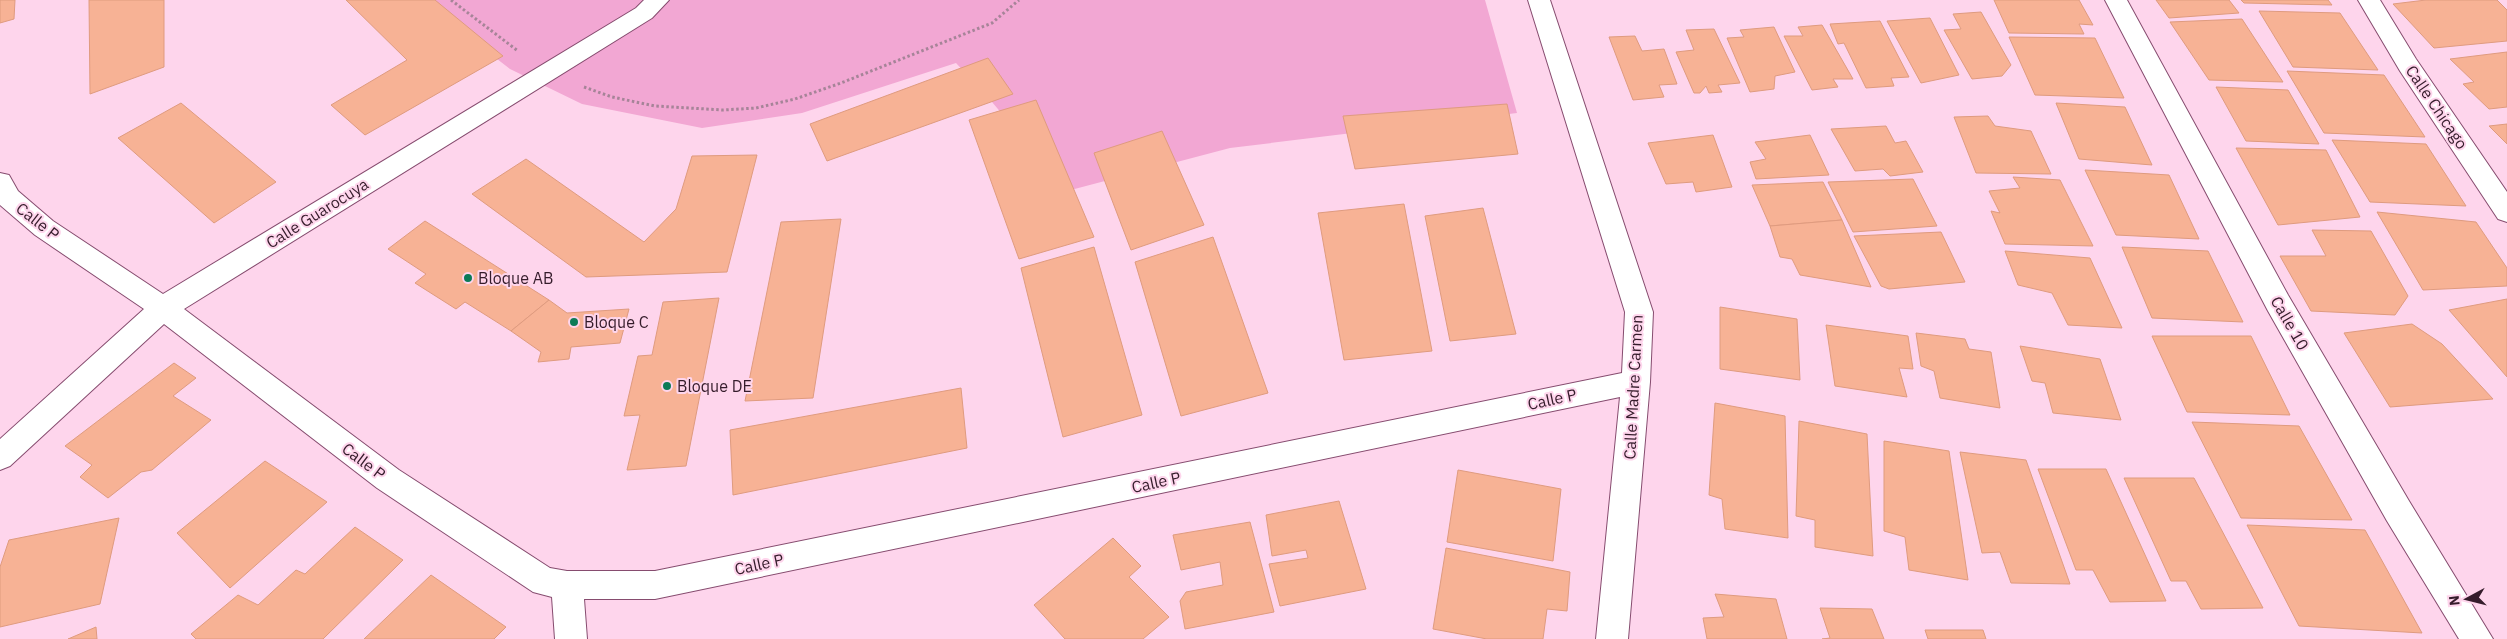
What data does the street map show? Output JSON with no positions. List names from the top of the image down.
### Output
{
  "streets": {
    "street": [
      "Calle Chicago",
      "Calle Guarocuya",
      "Calle P",
      "Calle 10",
      "Calle Madre Carmen"
    ]
  },
  "crossings": [
    ["Calle Guarocuya", "Calle P"],
    ["Calle P", "Calle Madre Carmen"]
  ],
  "places": ["Bloque AB", "Bloque C", "Bloque DE"],
  "north": "left"
}
